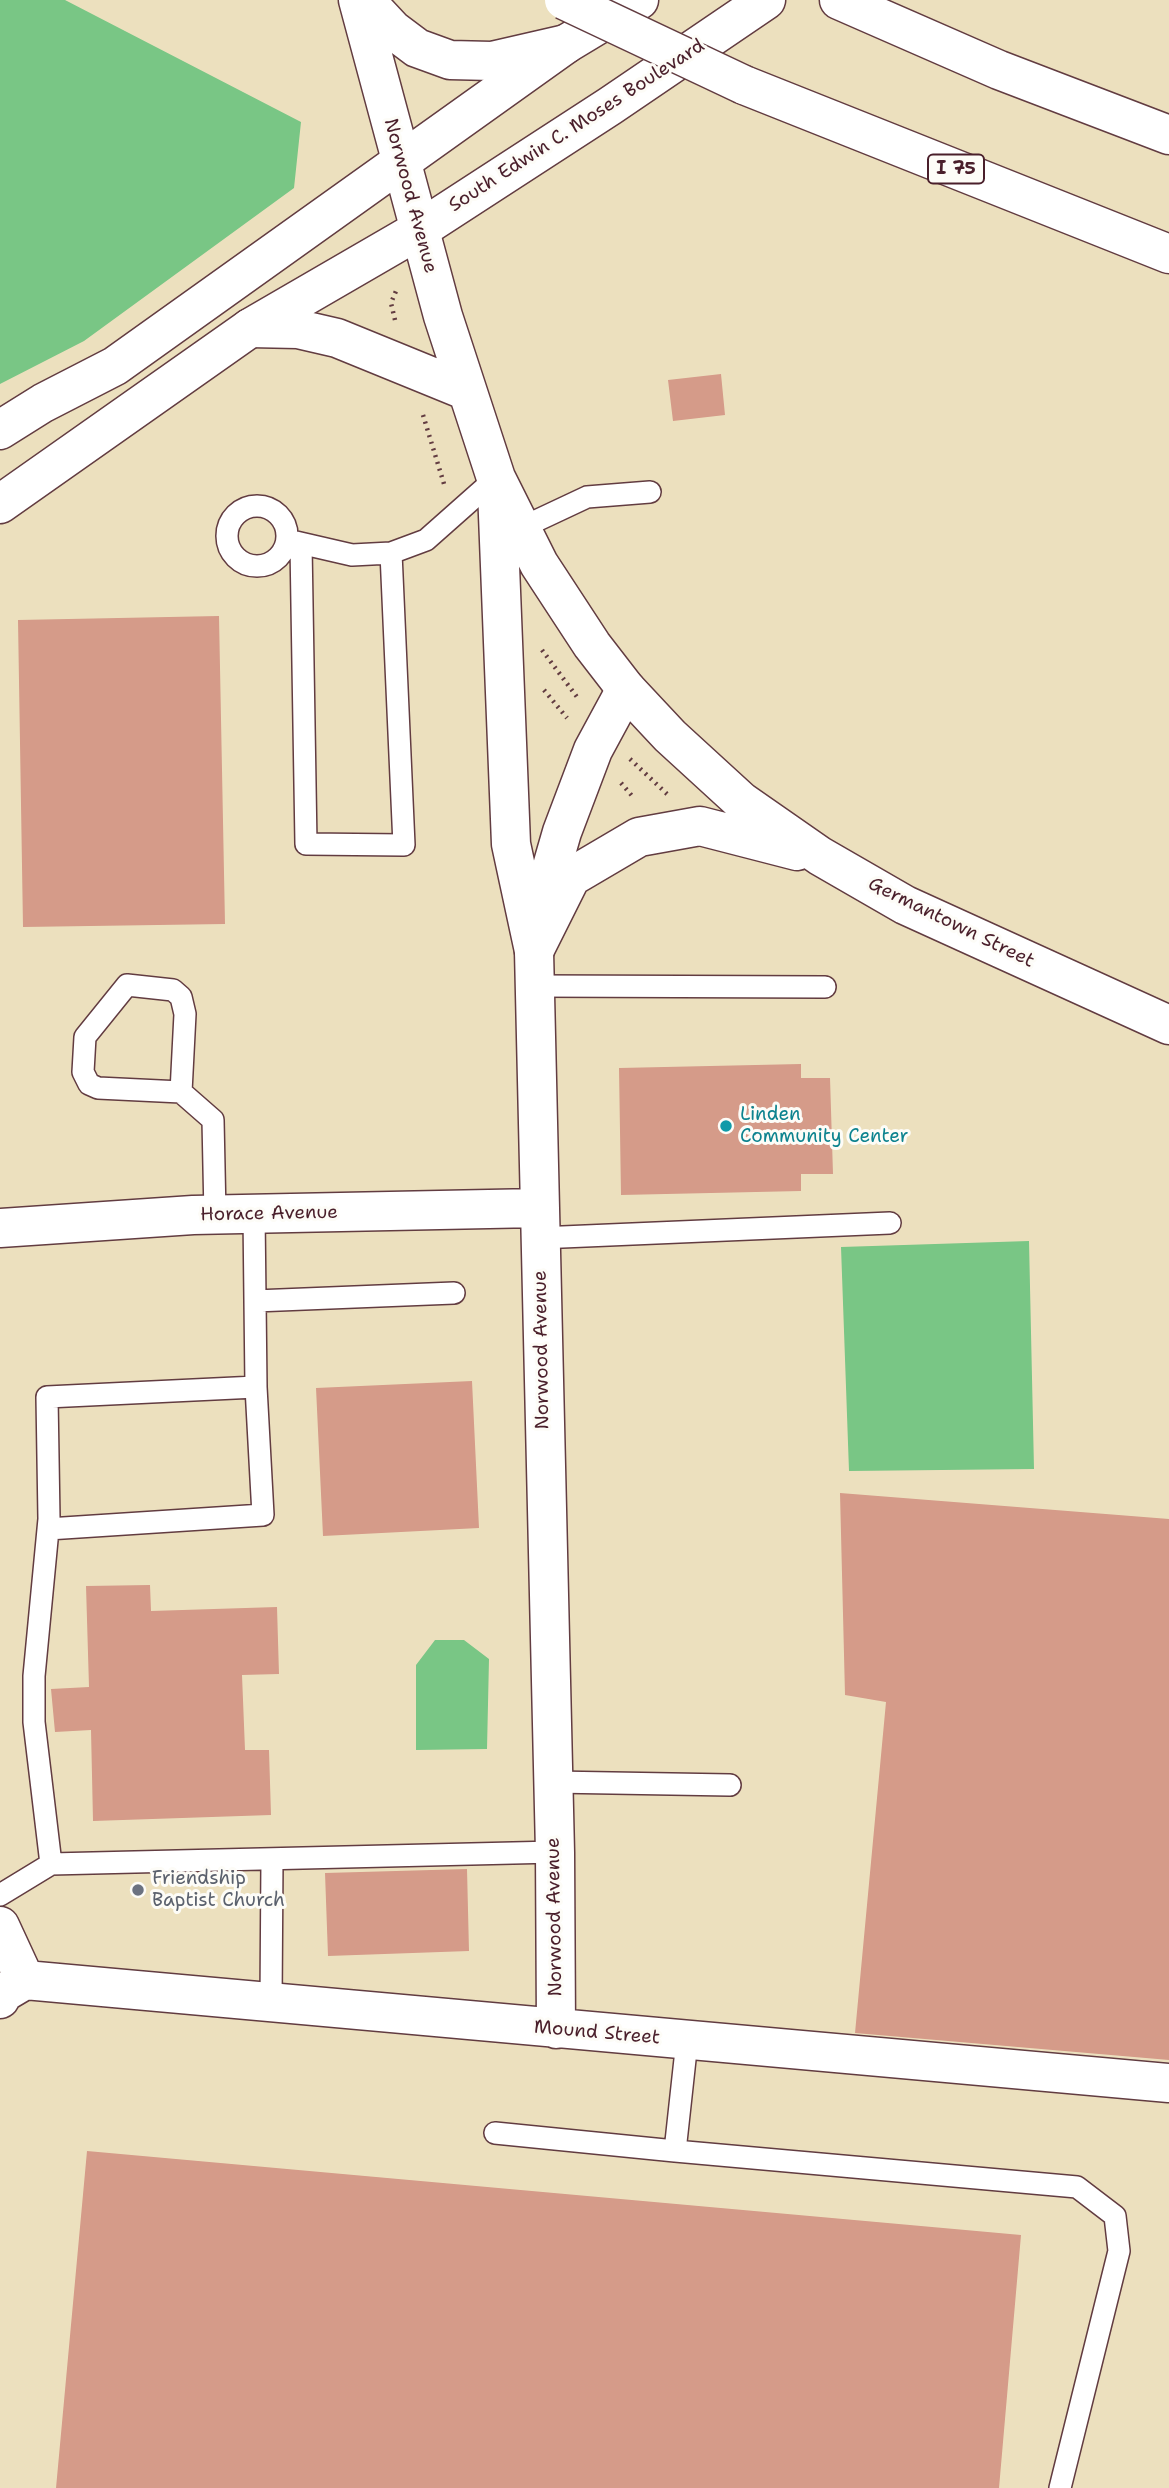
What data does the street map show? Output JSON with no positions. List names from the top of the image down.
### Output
{
  "streets": {
    "main road": [
      "South Edwin C. Moses Boulevard",
      "I 75",
      "Norwood Avenue",
      "Germantown Street",
      "Horace Avenue",
      "Mound Street"
    ]
  },
  "crossings": [
    ["South Edwin C. Moses Boulevard", "Norwood Avenue"],
    ["Norwood Avenue", "Germantown Street"],
    ["Norwood Avenue", "Horace Avenue"],
    ["Norwood Avenue", "Mound Street"]
  ],
  "places": ["Linden Community Center", "Friendship Baptist Church"]
}
